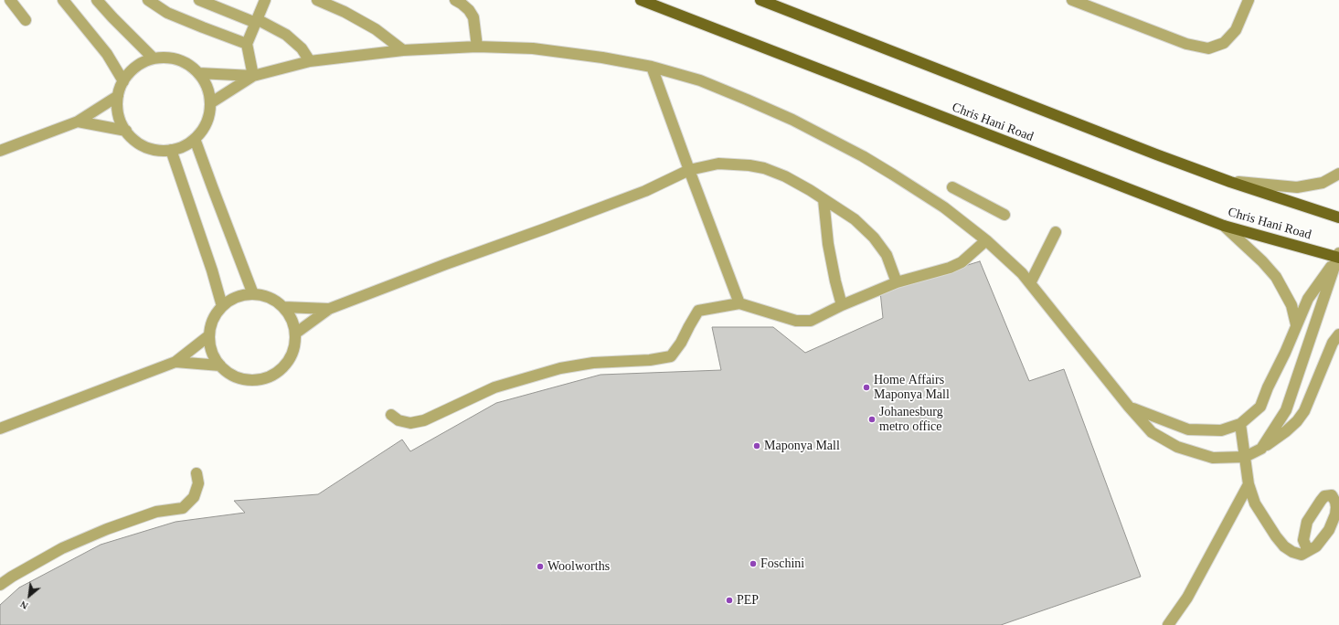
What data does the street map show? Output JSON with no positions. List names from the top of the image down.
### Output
{
  "streets": {
    "main road": ["Chris Hani Road"]
  },
  "places": [
    "Home Affairs Maponya Mall",
    "Johanesburg metro office",
    "Maponya Mall",
    "Foschini",
    "Woolworths",
    "PEP"
  ],
  "north": "bottom left"
}
